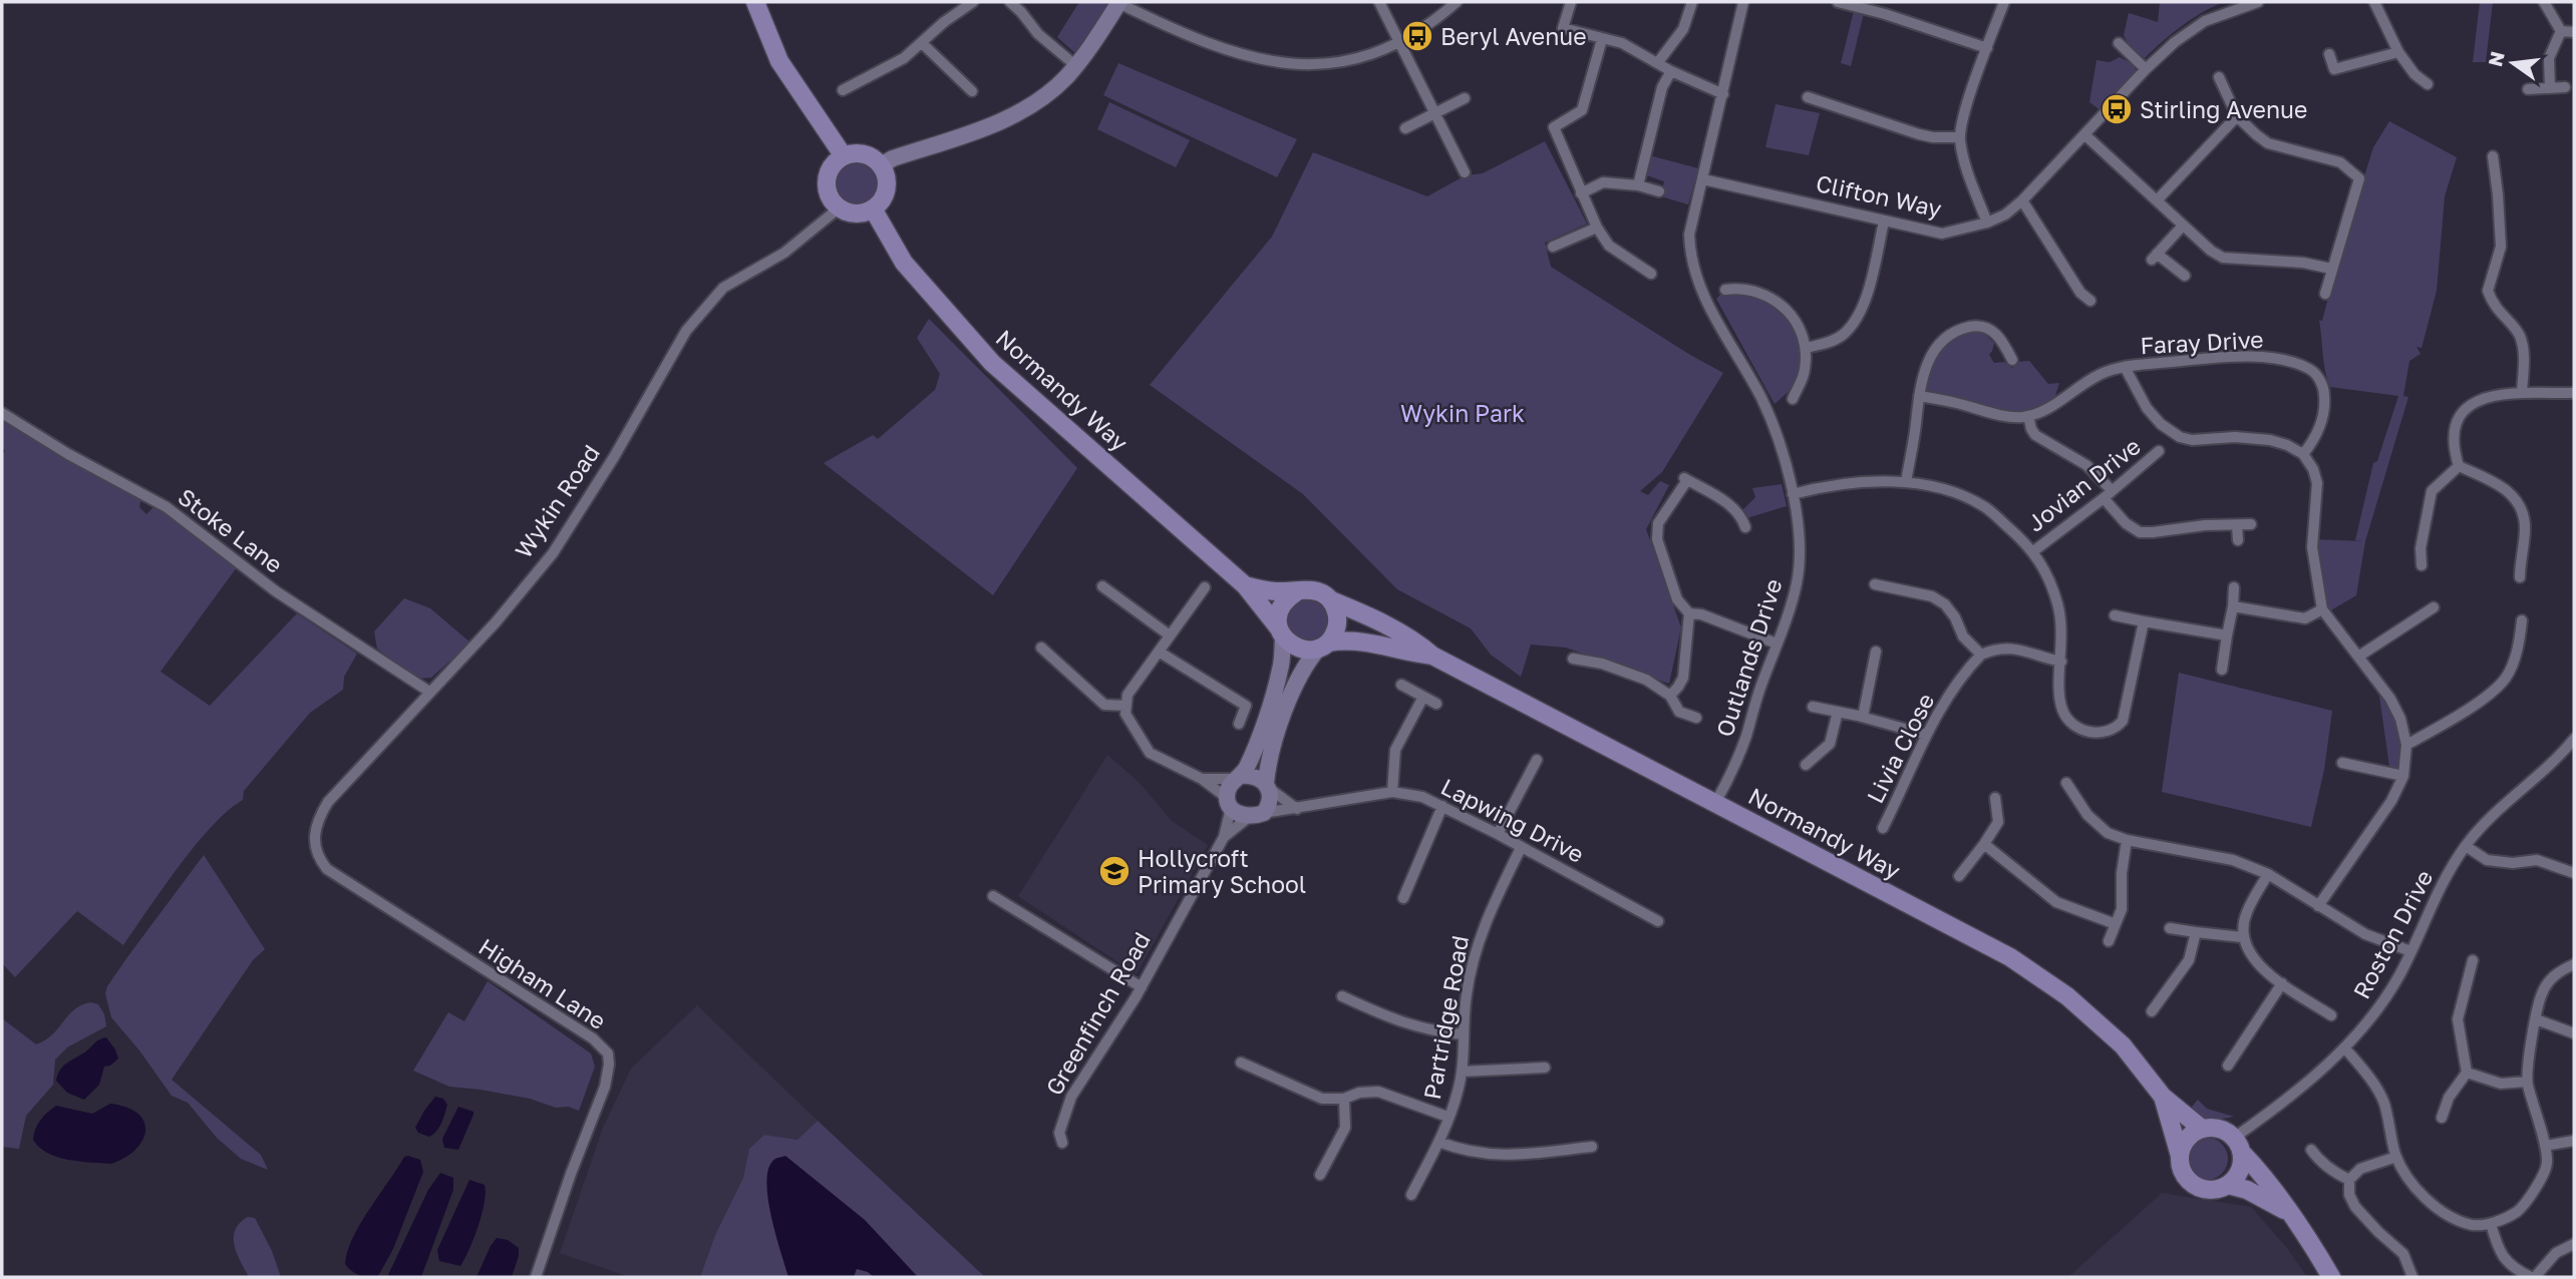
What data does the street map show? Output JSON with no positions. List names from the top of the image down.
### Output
{
  "streets": {
    "main road": ["Normandy Way"],
    "street": [
      "Clifton Way",
      "Faray Drive",
      "Jovian Drive",
      "Wykin Road",
      "Stoke Lane",
      "Outlands Drive",
      "Livia Close",
      "Lapwing Drive",
      "Roston Drive",
      "Higham Lane",
      "Greenfinch Road",
      "Partridge Road"
    ]
  },
  "crossings": [
    ["Clifton Way", "Outlands Drive"],
    ["Normandy Way", "Wykin Road"],
    ["Normandy Way", "Outlands Drive"],
    ["Normandy Way", "Roston Drive"],
    ["Wykin Road", "Stoke Lane"],
    ["Wykin Road", "Higham Lane"],
    ["Lapwing Drive", "Greenfinch Road"],
    ["Lapwing Drive", "Partridge Road"]
  ],
  "parks": ["Wykin Park"],
  "places": {
    "bus stop": ["Beryl Avenue", "Stirling Avenue"],
    "school or university": ["Hollycroft Primary School"]
  },
  "north": "left"
}
